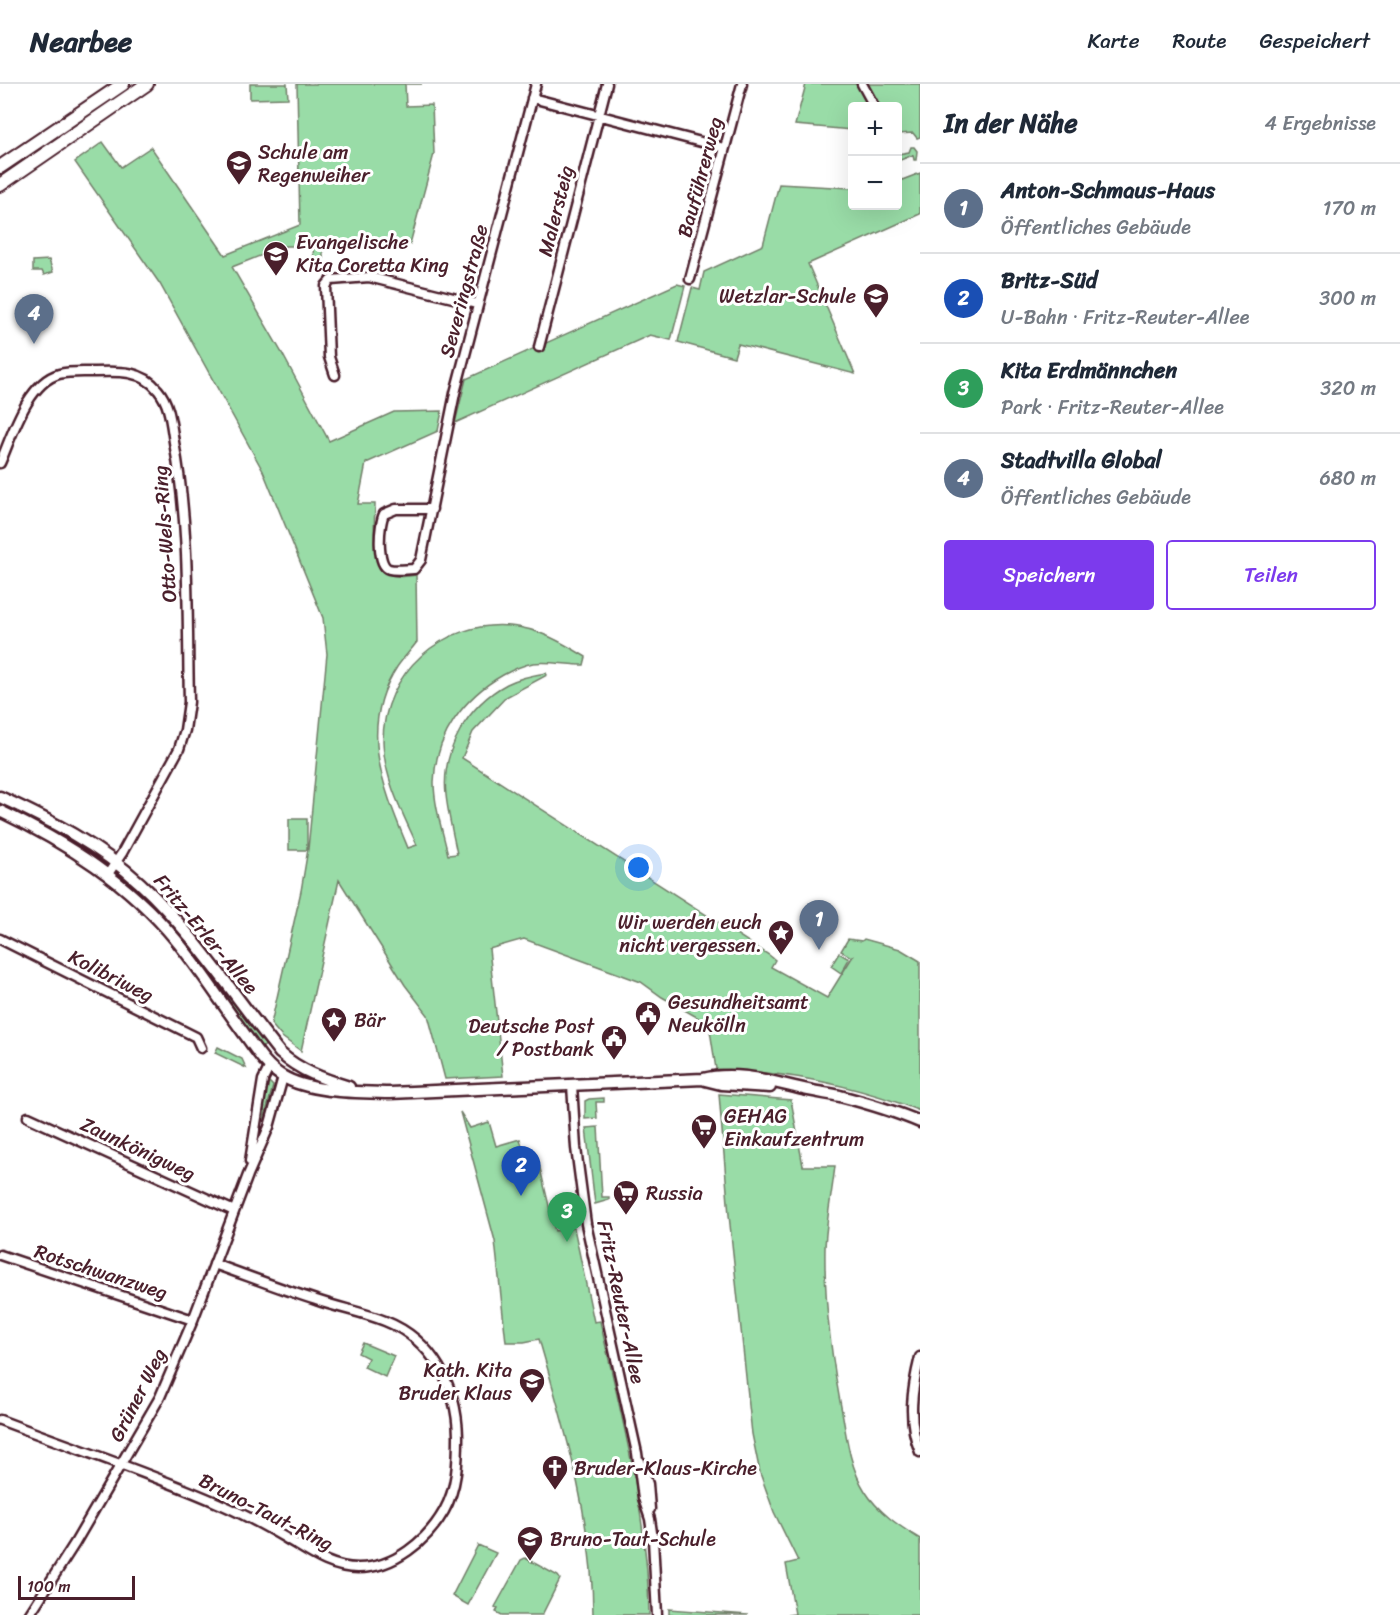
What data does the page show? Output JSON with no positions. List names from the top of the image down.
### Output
{
  "streets": {
    "street": [
      "Bauführerweg",
      "Malersteig",
      "Severingstraße",
      "Otto-Wels-Ring",
      "Fritz-Erler-Allee",
      "Kolibriweg",
      "Zaunkönigweg",
      "Rotschwanzweg",
      "Fritz-Reuter-Allee",
      "Grüner Weg",
      "Bruno-Taut-Ring"
    ]
  },
  "crossings": [
    ["Otto-Wels-Ring", "Fritz-Erler-Allee"],
    ["Fritz-Erler-Allee", "Grüner Weg"],
    ["Zaunkönigweg", "Grüner Weg"],
    ["Rotschwanzweg", "Grüner Weg"],
    ["Grüner Weg", "Bruno-Taut-Ring"]
  ],
  "places": {
    "school or university": [
      "Schule am Regenweiher",
      "Evangelische Kita Coretta King",
      "Wetzlar-Schule",
      "Kath. Kita Bruder Klaus",
      "Bruno-Taut-Schule"
    ],
    "place": ["Wir werden euch nicht vergessen.", "Bär"],
    "public building": ["Gesundheitsamt Neukölln", "Deutsche Post / Postbank"],
    "supermarket": ["GEHAG Einkaufzentrum", "Russia"],
    "church": ["Bruder-Klaus-Kirche"]
  },
  "scale_bar": "100 m",
  "page": {
    "header": "Nearbee",
    "nav": ["Karte", "Route", "Gespeichert"],
    "heading": ["In der Nähe", "4 Ergebnisse"],
    "map_buttons": ["+", "−"],
    "list": [
      {
        "mark": "1",
        "name": "Anton-Schmaus-Haus",
        "note": "Öffentliches Gebäude",
        "value": "170 m"
      },
      {
        "mark": "2",
        "name": "Britz-Süd",
        "note": "U-Bahn · Fritz-Reuter-Allee",
        "value": "300 m"
      },
      {
        "mark": "3",
        "name": "Kita Erdmännchen",
        "note": "Park · Fritz-Reuter-Allee",
        "value": "320 m"
      },
      {
        "mark": "4",
        "name": "Stadtvilla Global",
        "note": "Öffentliches Gebäude",
        "value": "680 m"
      }
    ],
    "pins": [
      "4",
      "1",
      "2",
      "3"
    ],
    "buttons": ["Speichern", "Teilen"],
    "scale": "100 m"
  }
}
